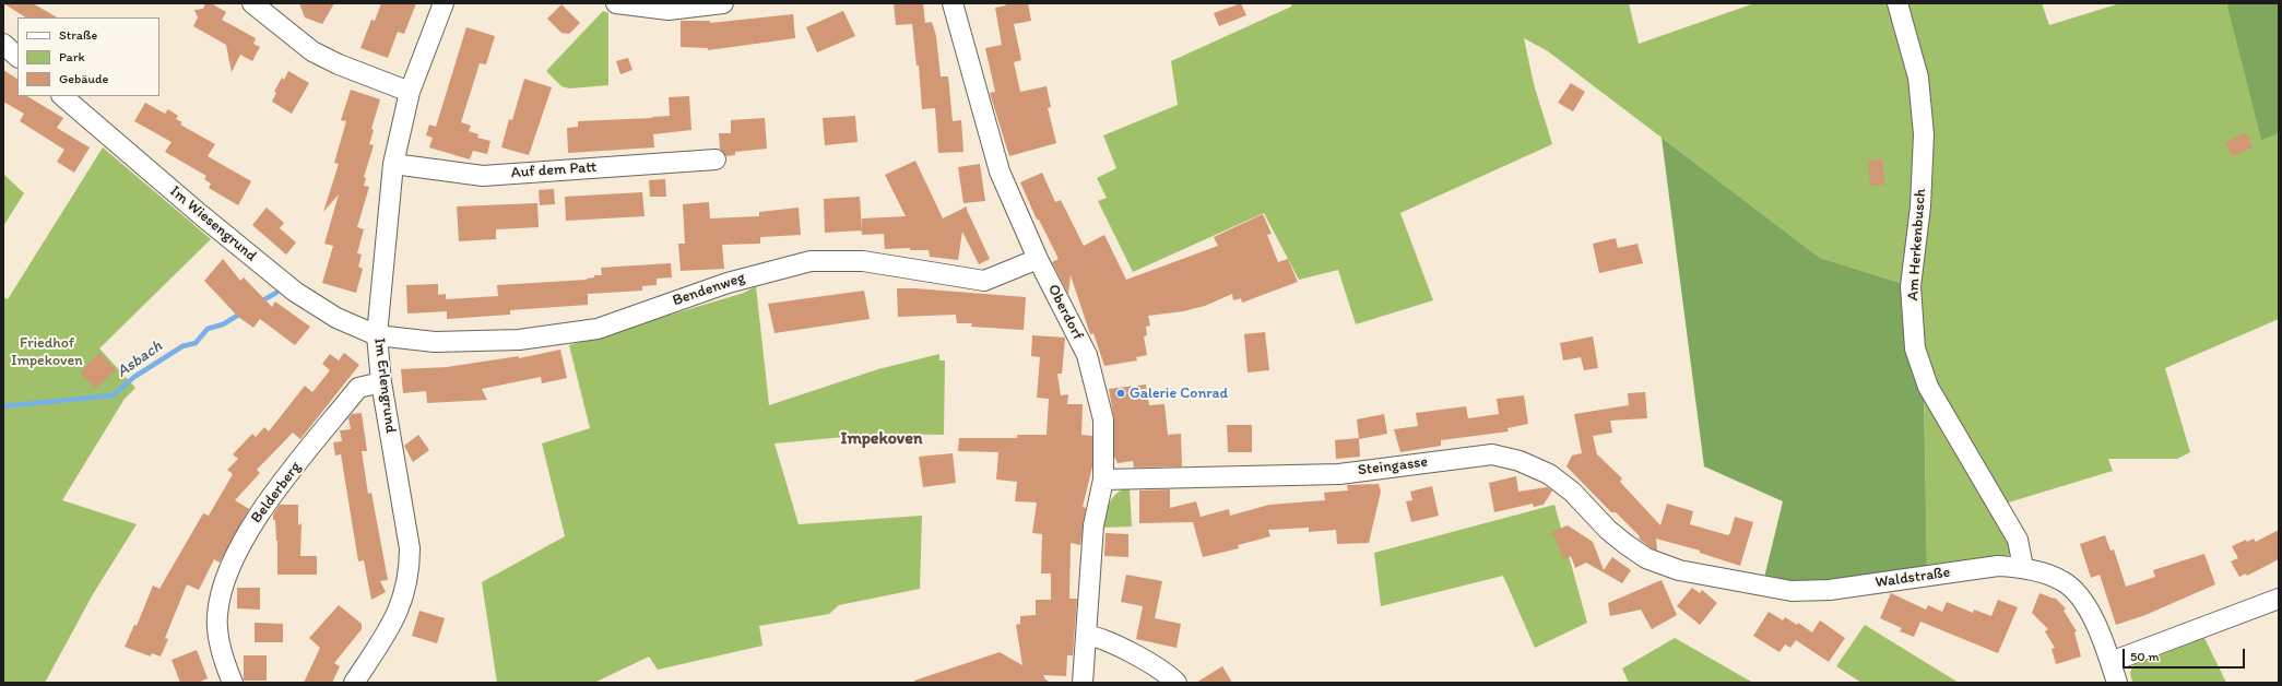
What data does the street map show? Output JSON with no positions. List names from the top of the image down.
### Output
{
  "streets": {
    "street": [
      "Auf dem Patt",
      "Im Wiesengrund",
      "Am Herkenbusch",
      "Bendenweg",
      "Oberdorf",
      "Im Erlengrund",
      "Steingasse",
      "Belderberg",
      "Waldstraße"
    ]
  },
  "crossings": [
    ["Auf dem Patt", "Im Erlengrund"],
    ["Im Wiesengrund", "Bendenweg"],
    ["Im Wiesengrund", "Im Erlengrund"],
    ["Am Herkenbusch", "Waldstraße"],
    ["Bendenweg", "Oberdorf"],
    ["Bendenweg", "Im Erlengrund"],
    ["Oberdorf", "Steingasse"],
    ["Im Erlengrund", "Belderberg"],
    ["Steingasse", "Waldstraße"]
  ],
  "districts": ["Impekoven"],
  "water": ["Asbach"],
  "parks": ["Friedhof Impekoven"],
  "places": ["Galerie Conrad"],
  "legend": ["Straße", "Park", "Gebäude"],
  "scale_bar": "50 m"
}
